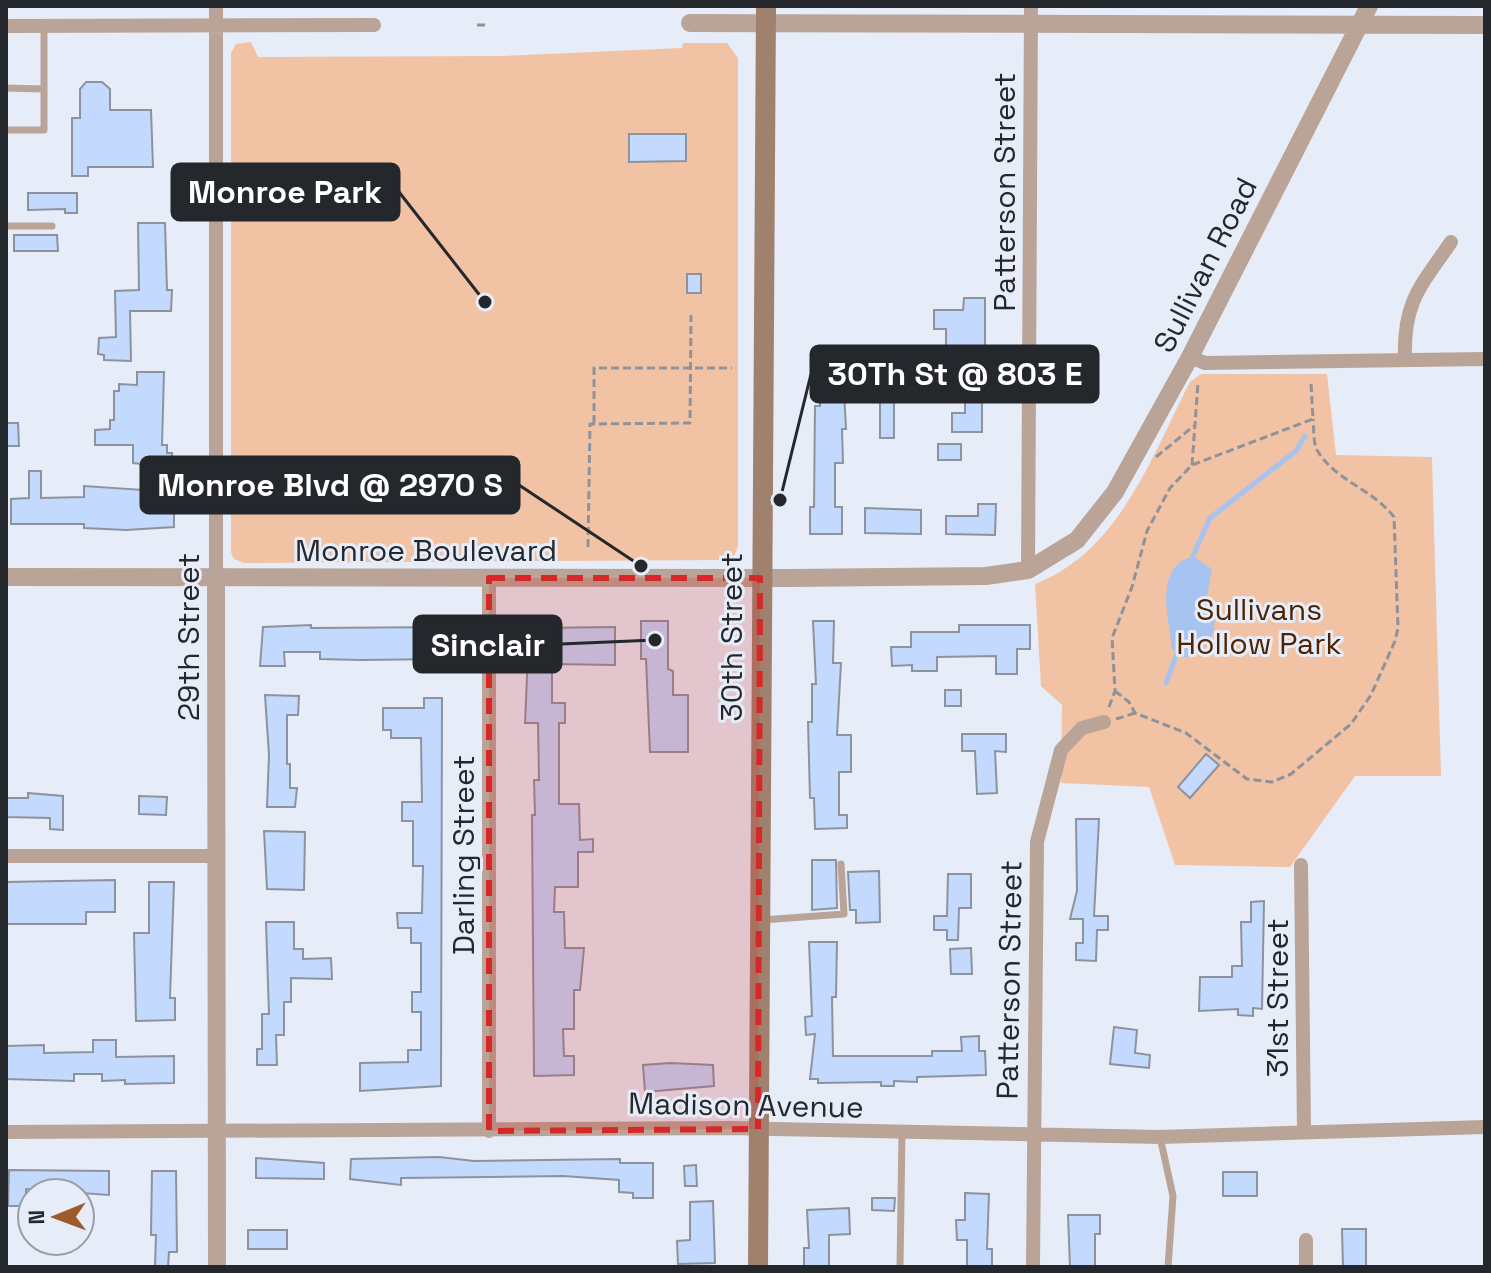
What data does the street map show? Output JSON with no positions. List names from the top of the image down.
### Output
{
  "streets": {
    "main road": ["30th Street"],
    "street": [
      "Patterson Street",
      "Sullivan Road",
      "Monroe Boulevard",
      "29th Street",
      "Darling Street",
      "31st Street",
      "Madison Avenue"
    ]
  },
  "crossings": [
    ["Patterson Street", "Monroe Boulevard"],
    ["Patterson Street", "Madison Avenue"],
    ["Sullivan Road", "Monroe Boulevard"],
    ["Monroe Boulevard", "29th Street"],
    ["Monroe Boulevard", "30th Street"],
    ["Monroe Boulevard", "Darling Street"],
    ["29th Street", "Madison Avenue"],
    ["30th Street", "Madison Avenue"],
    ["Darling Street", "Madison Avenue"],
    ["31st Street", "Madison Avenue"]
  ],
  "parks": ["Sullivans Hollow Park"],
  "places": [
    "Monroe Park",
    "30Th St @ 803 E",
    "Monroe Blvd @ 2970 S",
    "Sinclair"
  ],
  "north": "left"
}
